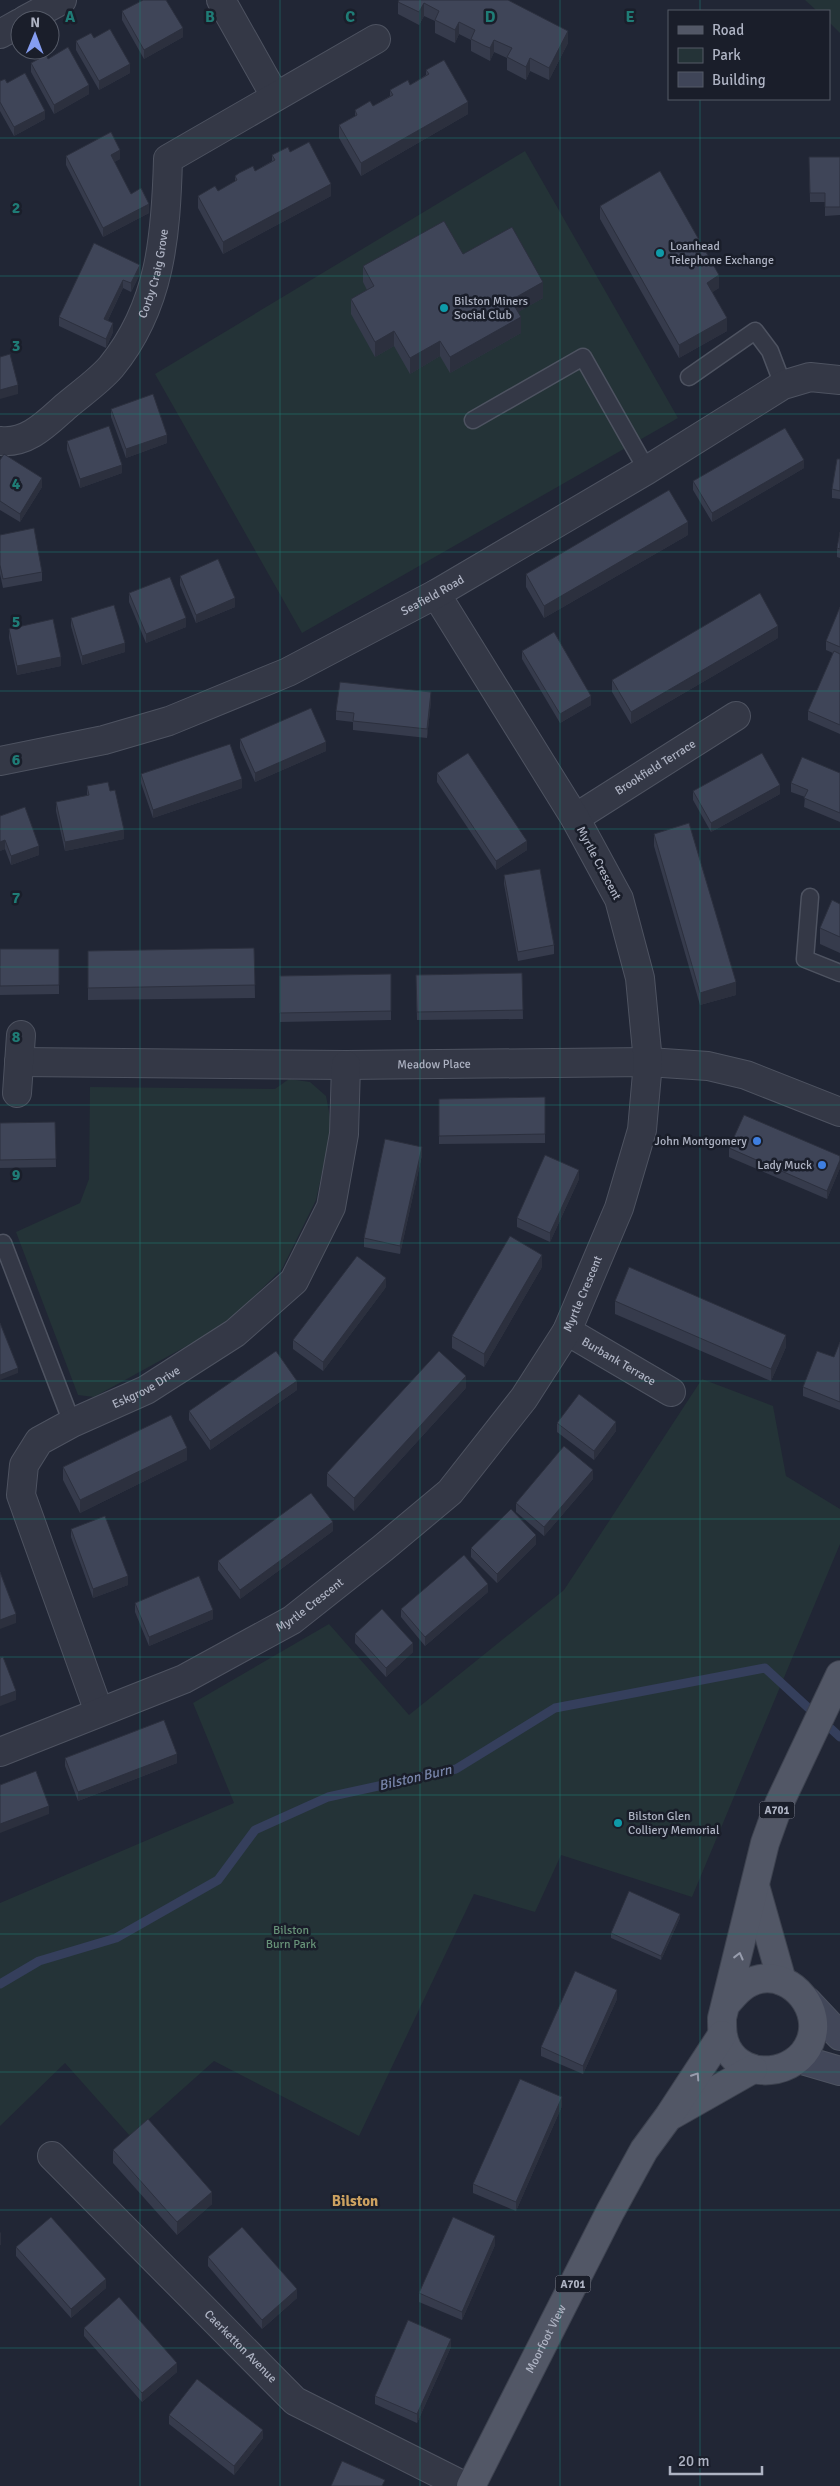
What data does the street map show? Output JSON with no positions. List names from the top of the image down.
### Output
{
  "streets": {
    "main road": ["A701", "Moorfoot View"],
    "street": [
      "Corby Craig Grove",
      "Seafield Road",
      "Brookfield Terrace",
      "Myrtle Crescent",
      "Meadow Place",
      "Burbank Terrace",
      "Eskgrove Drive",
      "Caerketton Avenue"
    ]
  },
  "crossings": [
    ["Seafield Road", "Myrtle Crescent"],
    ["Brookfield Terrace", "Myrtle Crescent"],
    ["Myrtle Crescent", "Meadow Place"],
    ["Myrtle Crescent", "Burbank Terrace"],
    ["Myrtle Crescent", "Eskgrove Drive"],
    ["Meadow Place", "Eskgrove Drive"],
    ["A701", "Moorfoot View"]
  ],
  "districts": ["Bilston"],
  "water": ["Bilston Burn"],
  "parks": ["Bilston Burn Park"],
  "places": [
    "Loanhead Telephone Exchange",
    "Bilston Miners Social Club",
    "John Montgomery",
    "Lady Muck",
    "Bilston Glen Colliery Memorial"
  ],
  "legend": ["Road", "Park", "Building"],
  "scale_bar": "20 m",
  "north": "top",
  "grid": {
    "columns": [
      "A",
      "B",
      "C",
      "D",
      "E"
    ],
    "rows": [
      "2",
      "3",
      "4",
      "5",
      "6",
      "7",
      "8",
      "9"
    ]
  }
}
